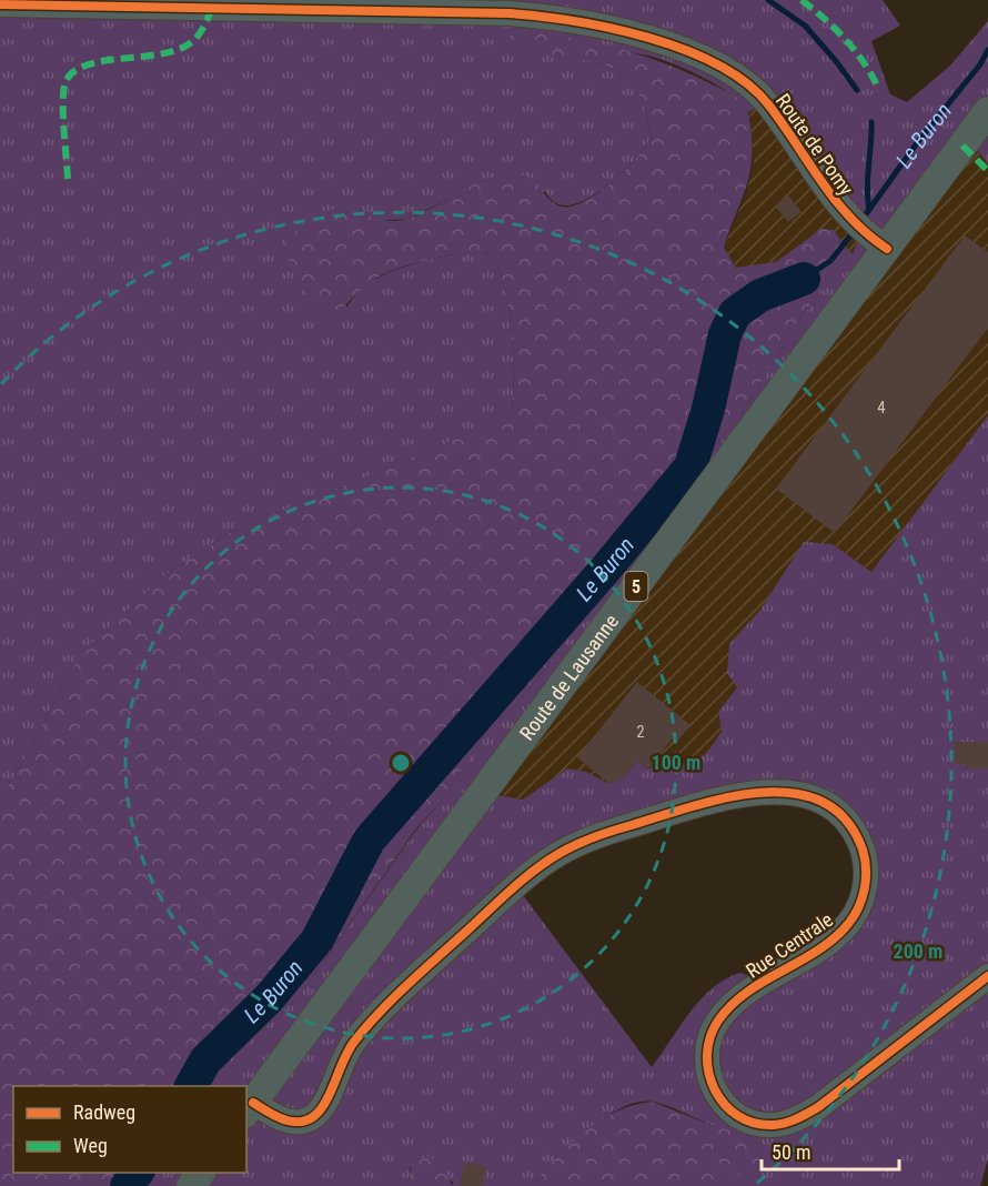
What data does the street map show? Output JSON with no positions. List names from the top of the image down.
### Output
{
  "streets": {
    "main road": ["5", "Route de Lausanne"],
    "street": ["Route de Pomy", "Rue Centrale"]
  },
  "crossings": [
    ["Route de Pomy", "Route de Lausanne"],
    ["Route de Lausanne", "Rue Centrale"]
  ],
  "water": ["Le Buron"],
  "house_numbers": ["4", "2"],
  "legend": ["Radweg", "Weg"],
  "scale_bar": "50 m",
  "rings": ["100 m", "200 m"]
}
